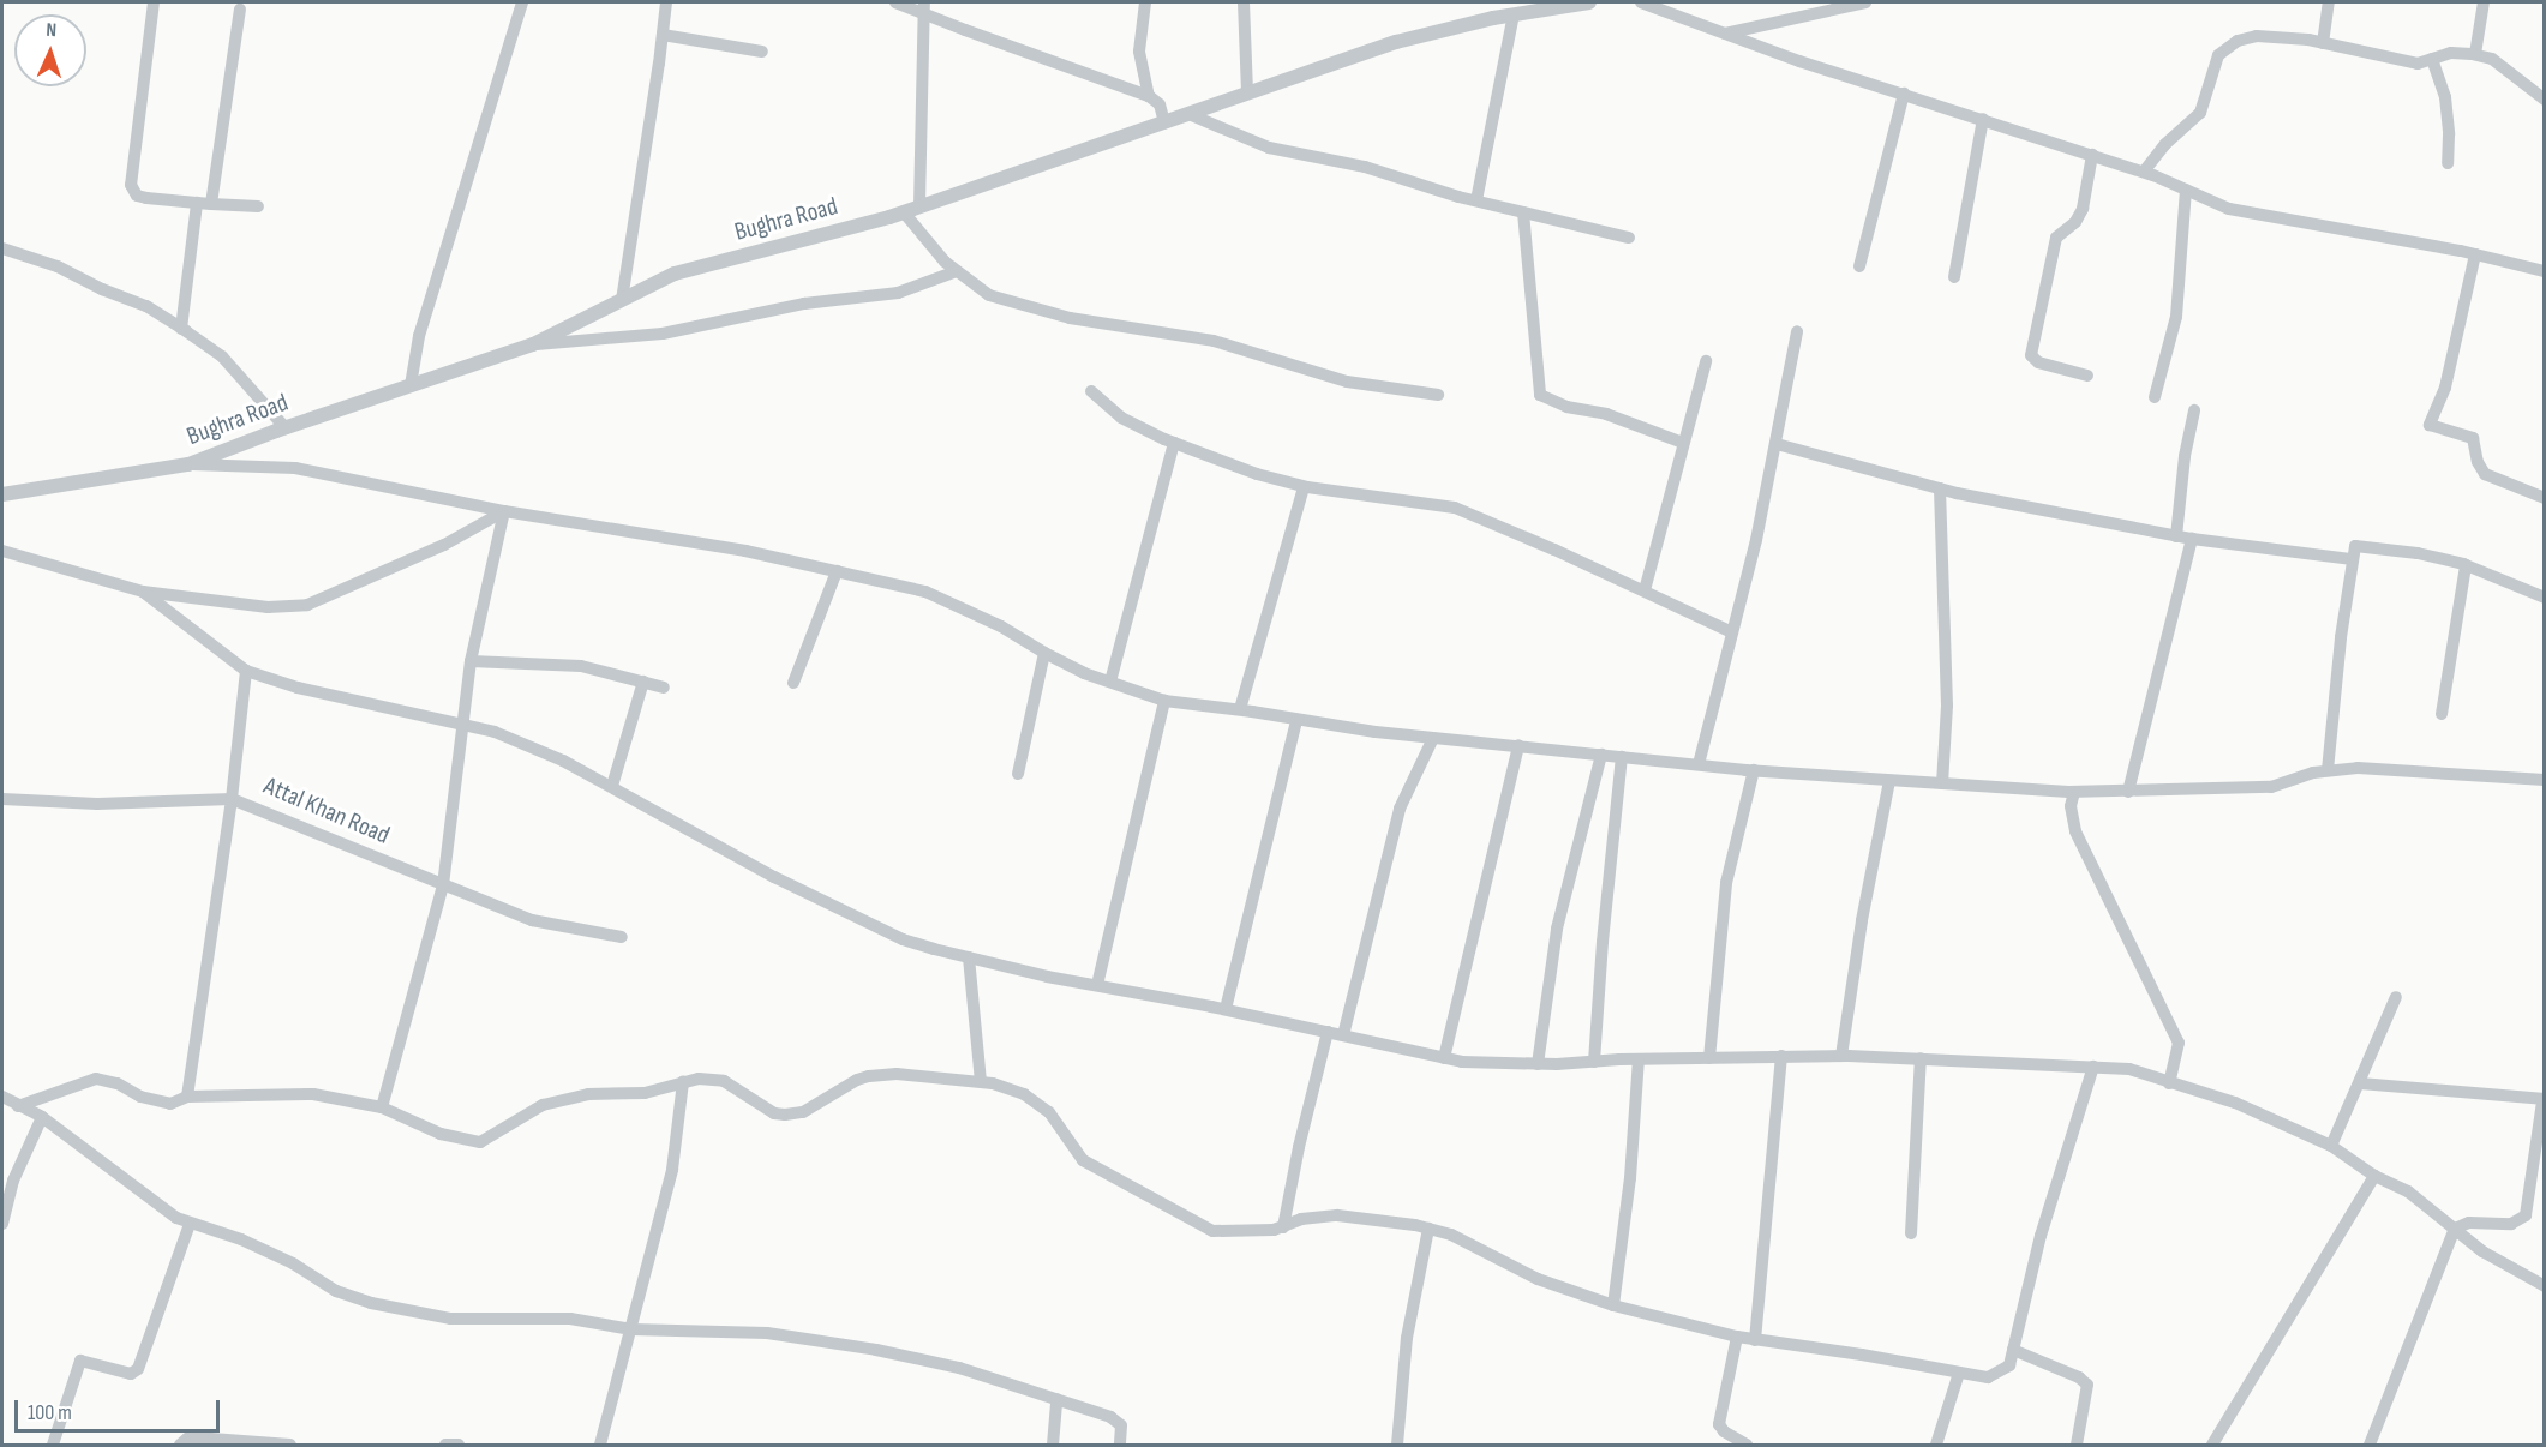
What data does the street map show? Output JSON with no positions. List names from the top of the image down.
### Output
{
  "streets": {
    "street": ["Bughra Road", "Attal Khan Road"]
  },
  "scale_bar": "100 m",
  "north": "top"
}
